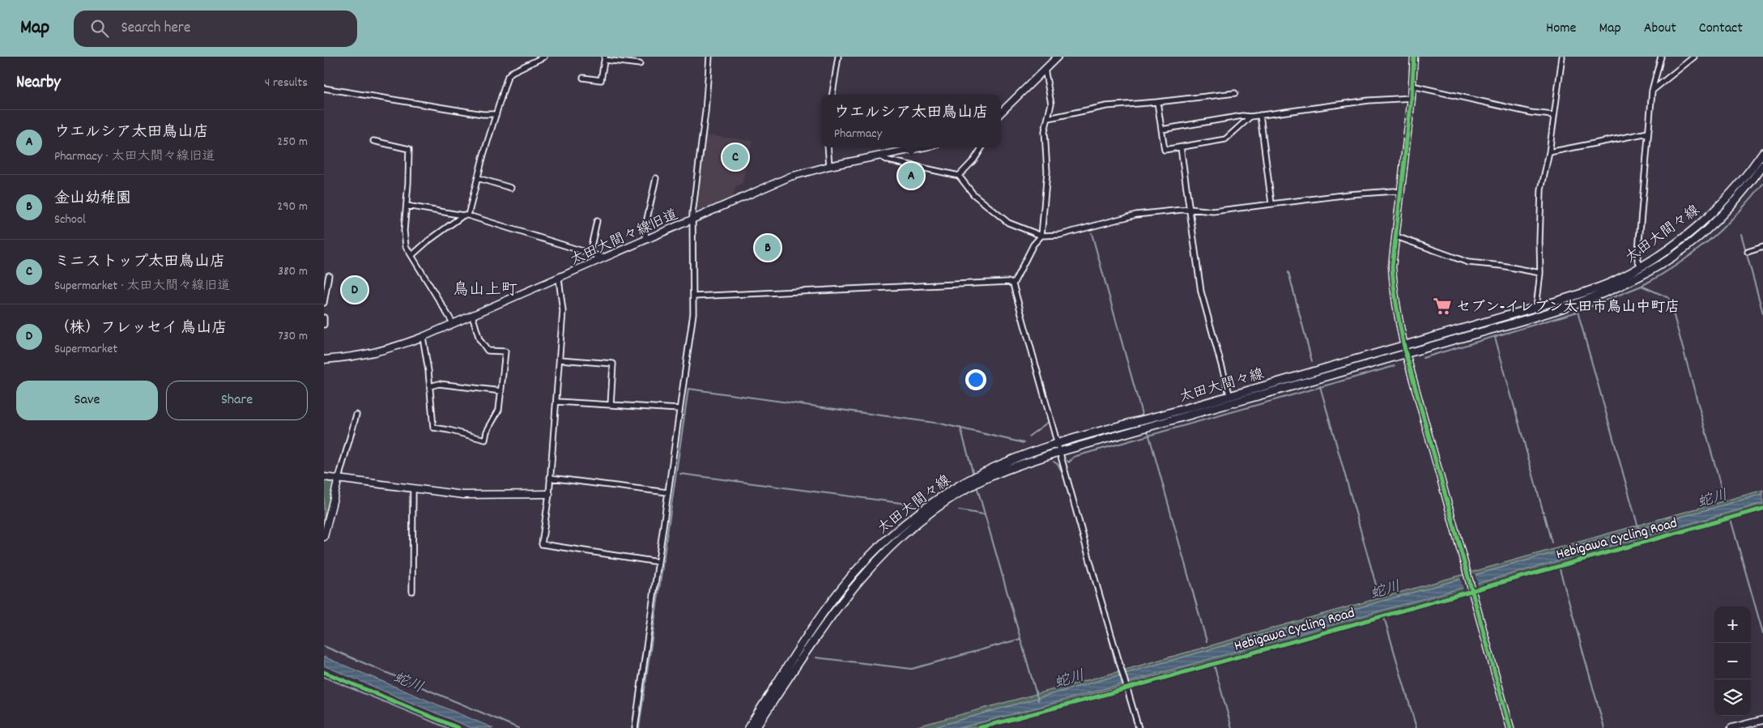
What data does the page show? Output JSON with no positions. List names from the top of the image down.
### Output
{
  "streets": {
    "main road": ["太田大間々線"],
    "street": ["太田大間々線旧道"],
    "cycle path": ["Hebigawa Cycling Road"]
  },
  "districts": ["鳥山上町"],
  "water": ["蛇川"],
  "places": {
    "supermarket": ["セブン−イレブン太田市鳥山中町店"]
  },
  "page": {
    "header": "Map",
    "search": "Search here",
    "nav": [
      "Home",
      "Map",
      "About",
      "Contact"
    ],
    "heading": ["Nearby", "4 results"],
    "popup": ["ウエルシア太田鳥山店", "Pharmacy"],
    "list": [
      {
        "mark": "A",
        "name": "ウエルシア太田鳥山店",
        "note": "Pharmacy · 太田大間々線旧道",
        "value": "250 m"
      },
      {
        "mark": "B",
        "name": "金山幼稚園",
        "note": "School",
        "value": "290 m"
      },
      {
        "mark": "C",
        "name": "ミニストップ太田鳥山店",
        "note": "Supermarket · 太田大間々線旧道",
        "value": "380 m"
      },
      {
        "mark": "D",
        "name": "（株）フレッセイ 鳥山店",
        "note": "Supermarket",
        "value": "730 m"
      }
    ],
    "pins": [
      "C",
      "A",
      "B",
      "D"
    ],
    "buttons": ["Save", "Share"],
    "map_buttons": ["+", "−"]
  }
}
